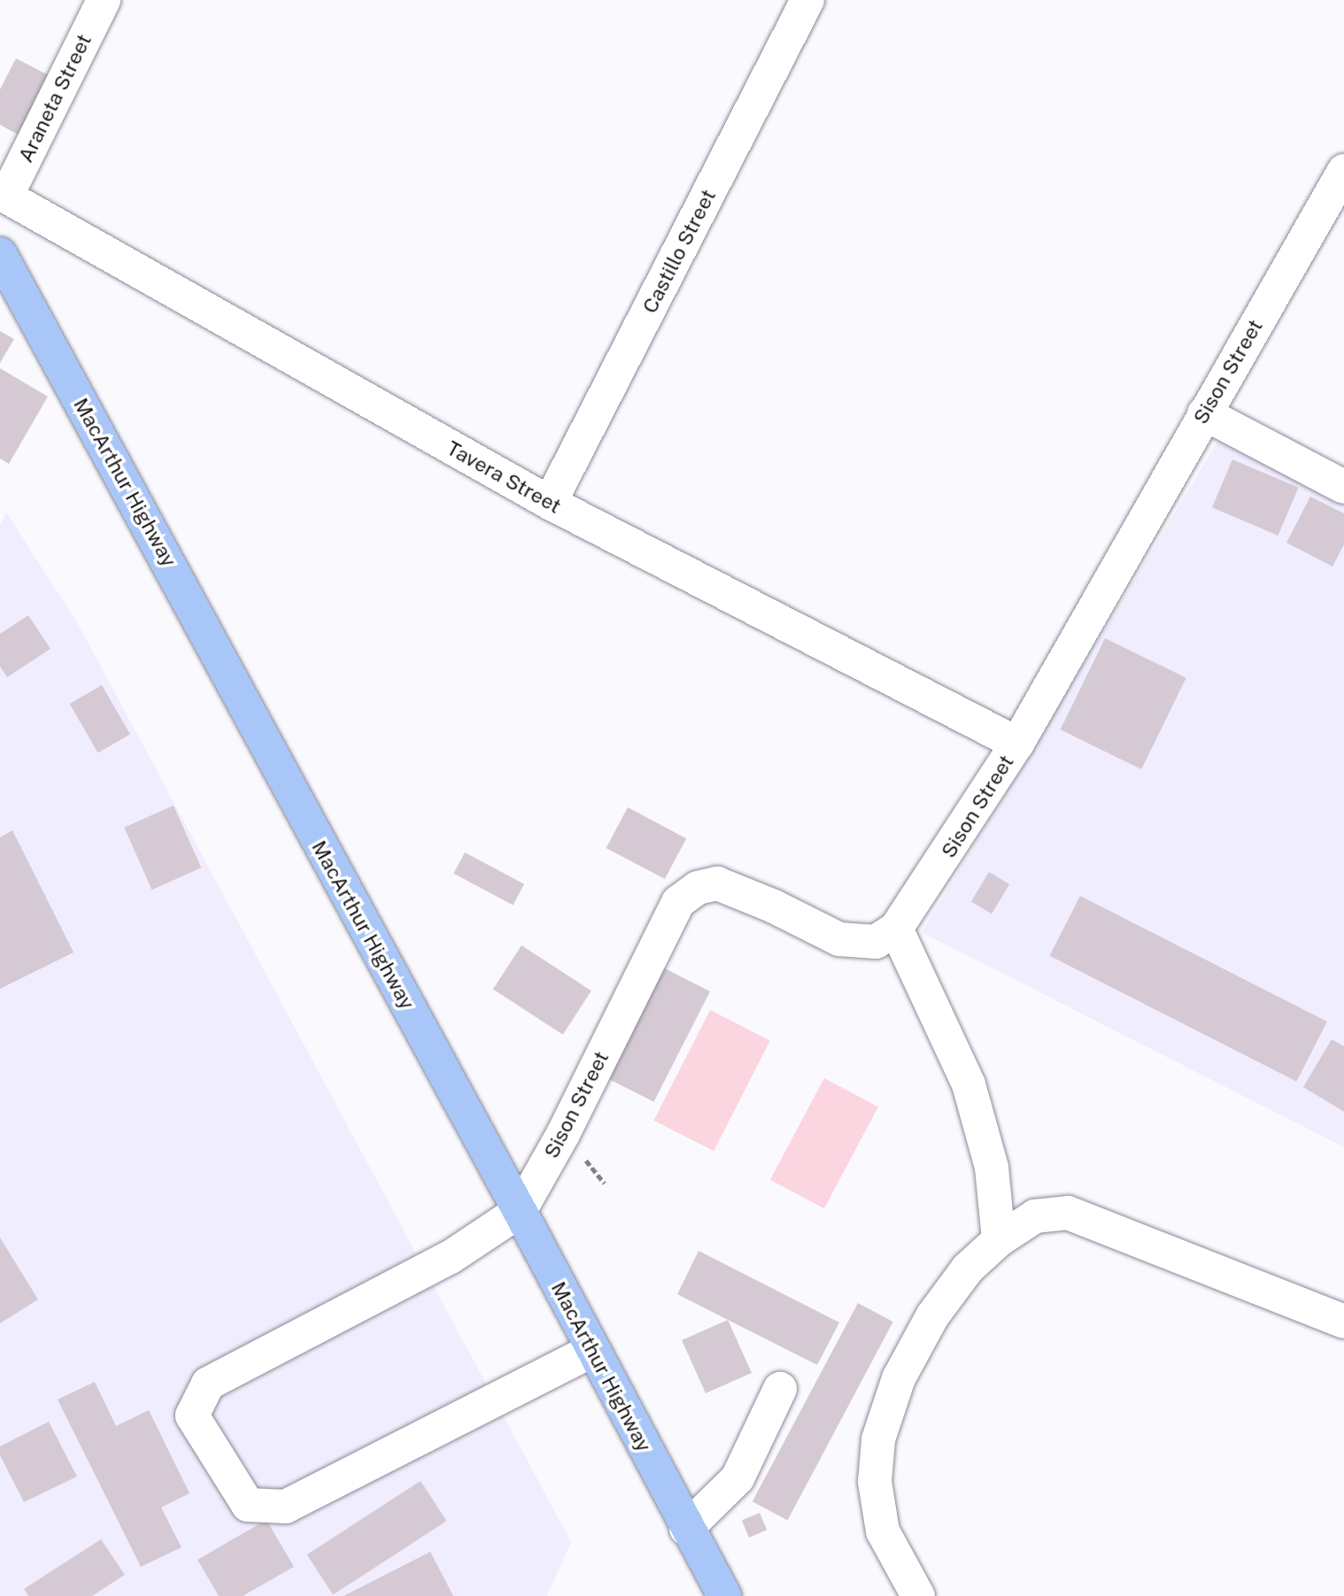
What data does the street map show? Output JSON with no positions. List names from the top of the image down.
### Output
{
  "streets": {
    "highway": ["MacArthur Highway"],
    "street": [
      "Araneta Street",
      "Castillo Street",
      "Sison Street",
      "Tavera Street"
    ]
  },
  "crossings": [
    ["Araneta Street", "Tavera Street"],
    ["Castillo Street", "Tavera Street"],
    ["Sison Street", "Tavera Street"],
    ["Sison Street", "MacArthur Highway"]
  ]
}
